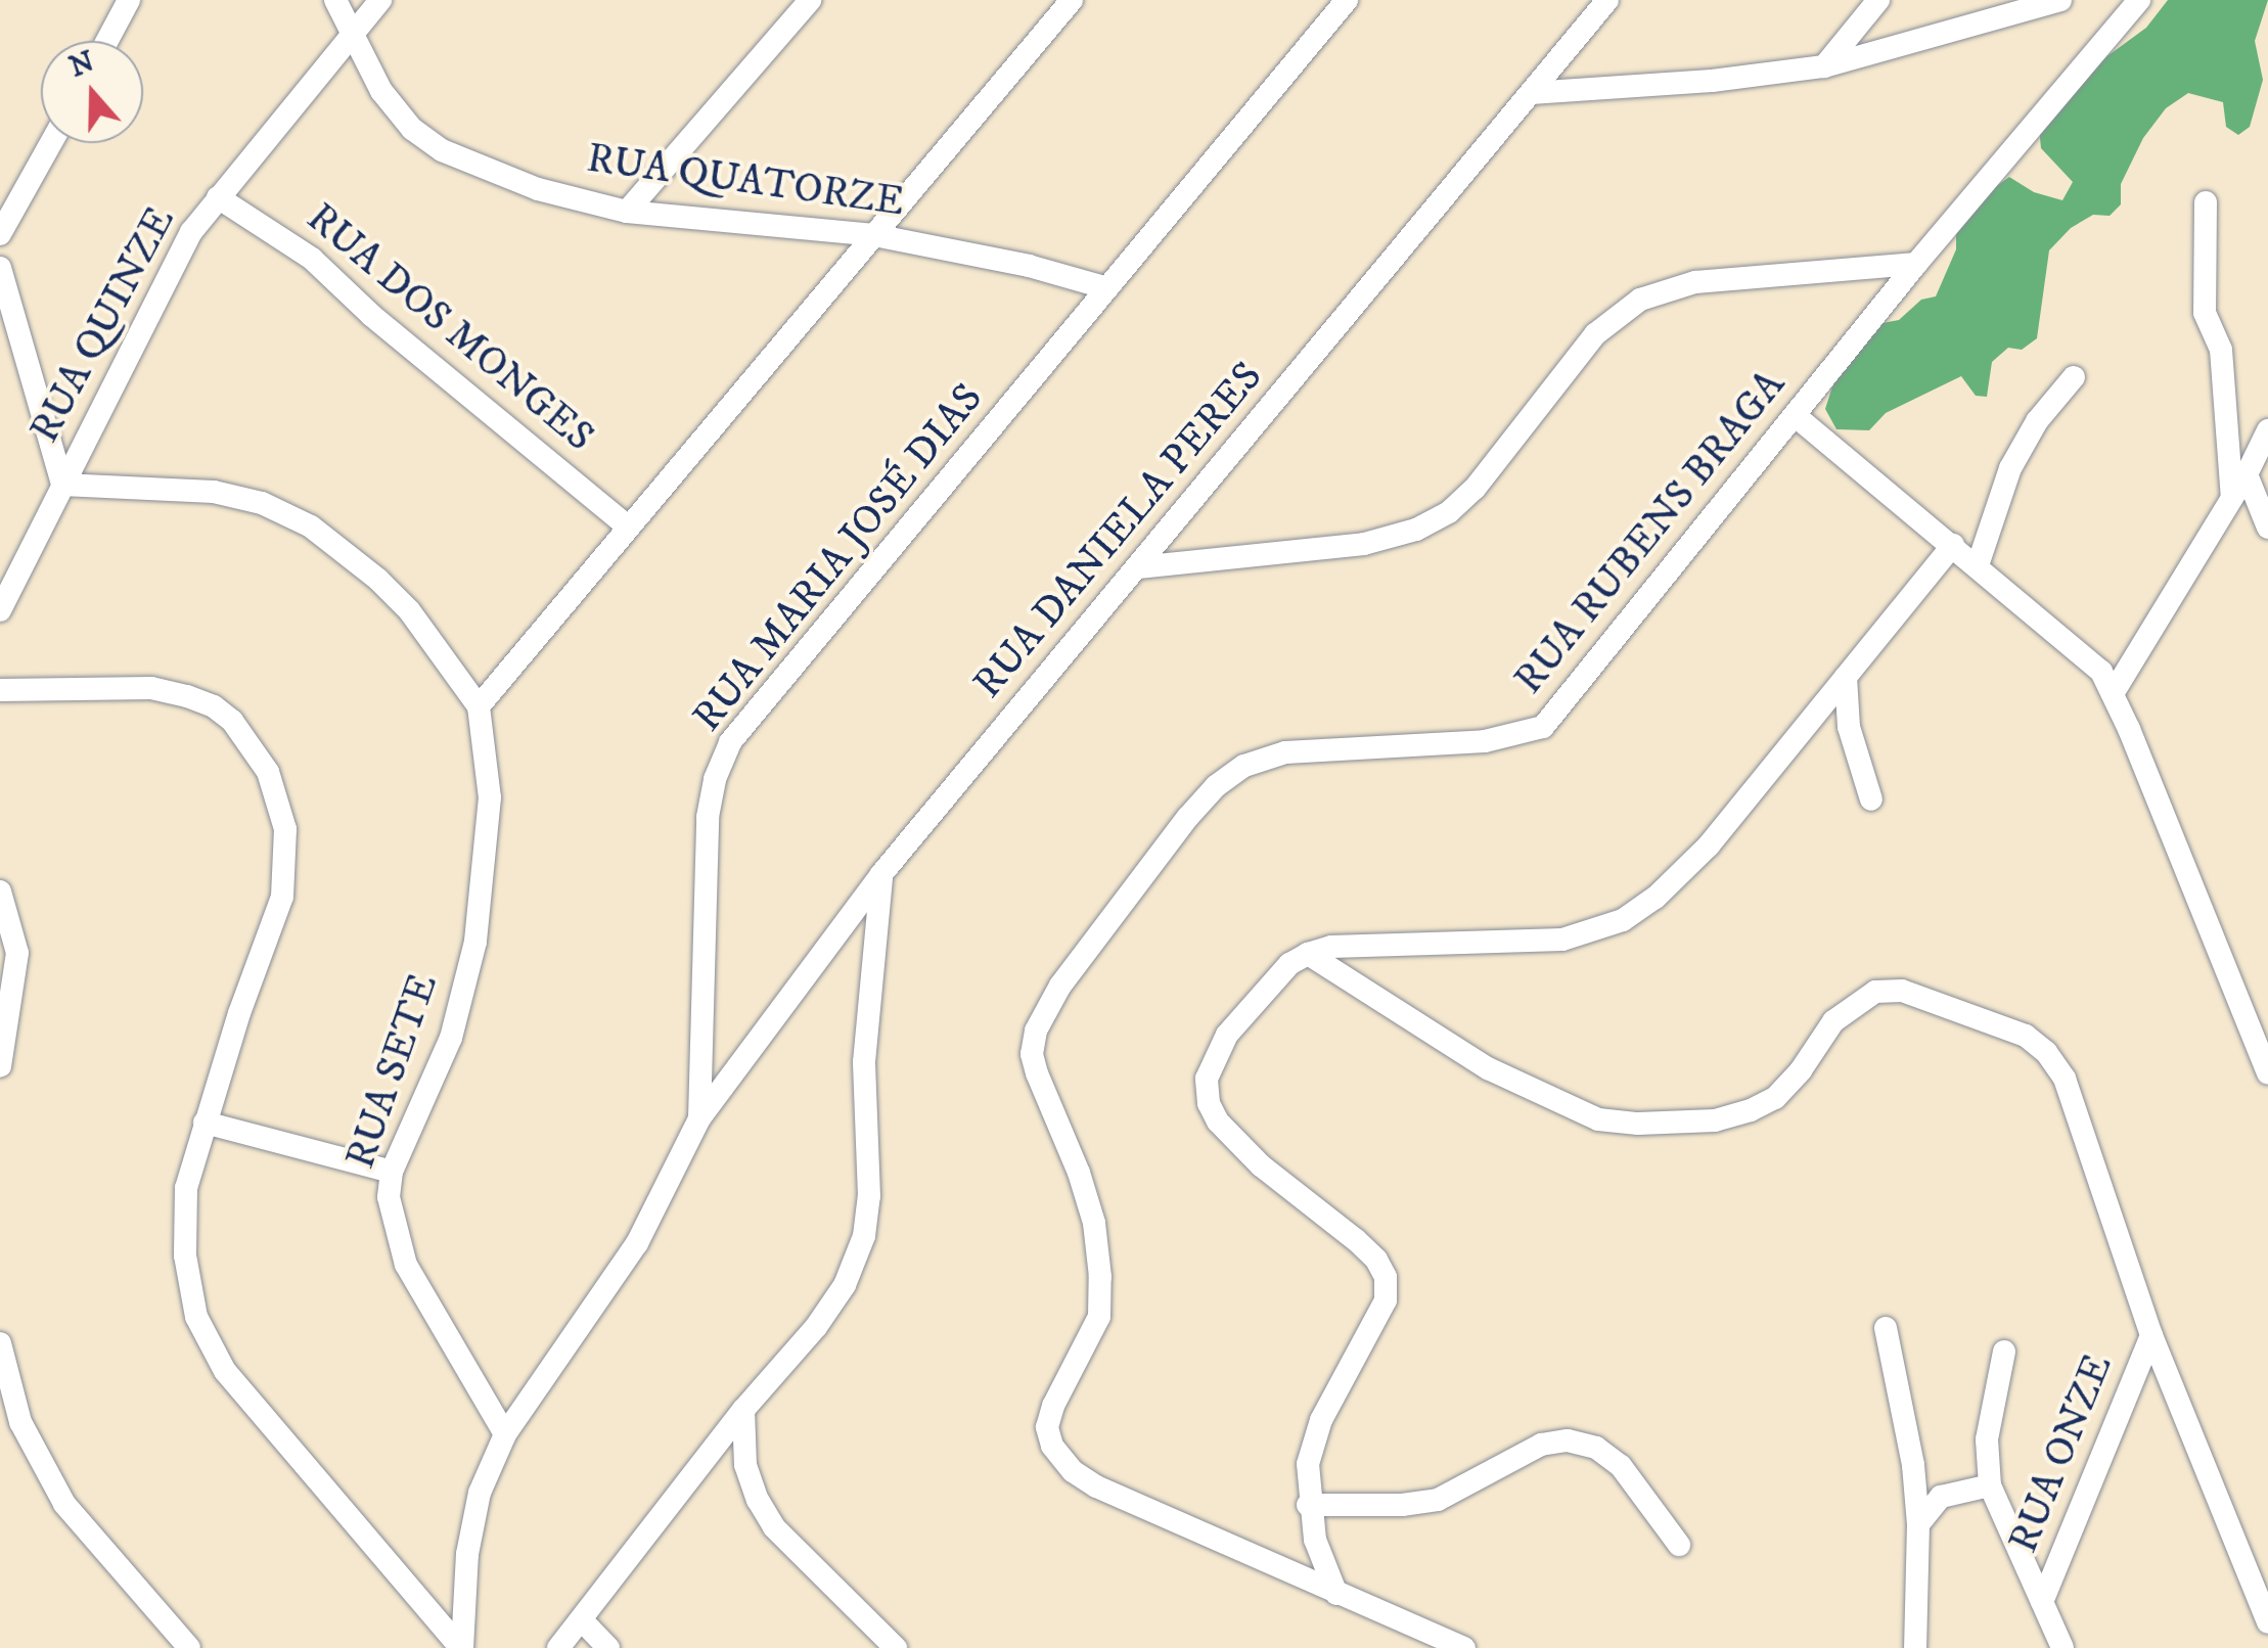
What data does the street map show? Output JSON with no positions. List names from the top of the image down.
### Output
{
  "streets": {
    "street": [
      "RUA QUATORZE",
      "RUA QUINZE",
      "RUA DOS MONGES",
      "RUA DANIELA PERES",
      "RUA RUBENS BRAGA",
      "RUA MARIA JOSÉ DIAS",
      "RUA SETE",
      "RUA ONZE"
    ]
  },
  "crossings": [
    ["RUA QUATORZE", "RUA QUINZE"],
    ["RUA QUATORZE", "RUA MARIA JOSÉ DIAS"],
    ["RUA QUINZE", "RUA DOS MONGES"],
    ["RUA DANIELA PERES", "RUA MARIA JOSÉ DIAS"],
    ["RUA MARIA JOSÉ DIAS", "RUA SETE"]
  ],
  "north": "top"
}
